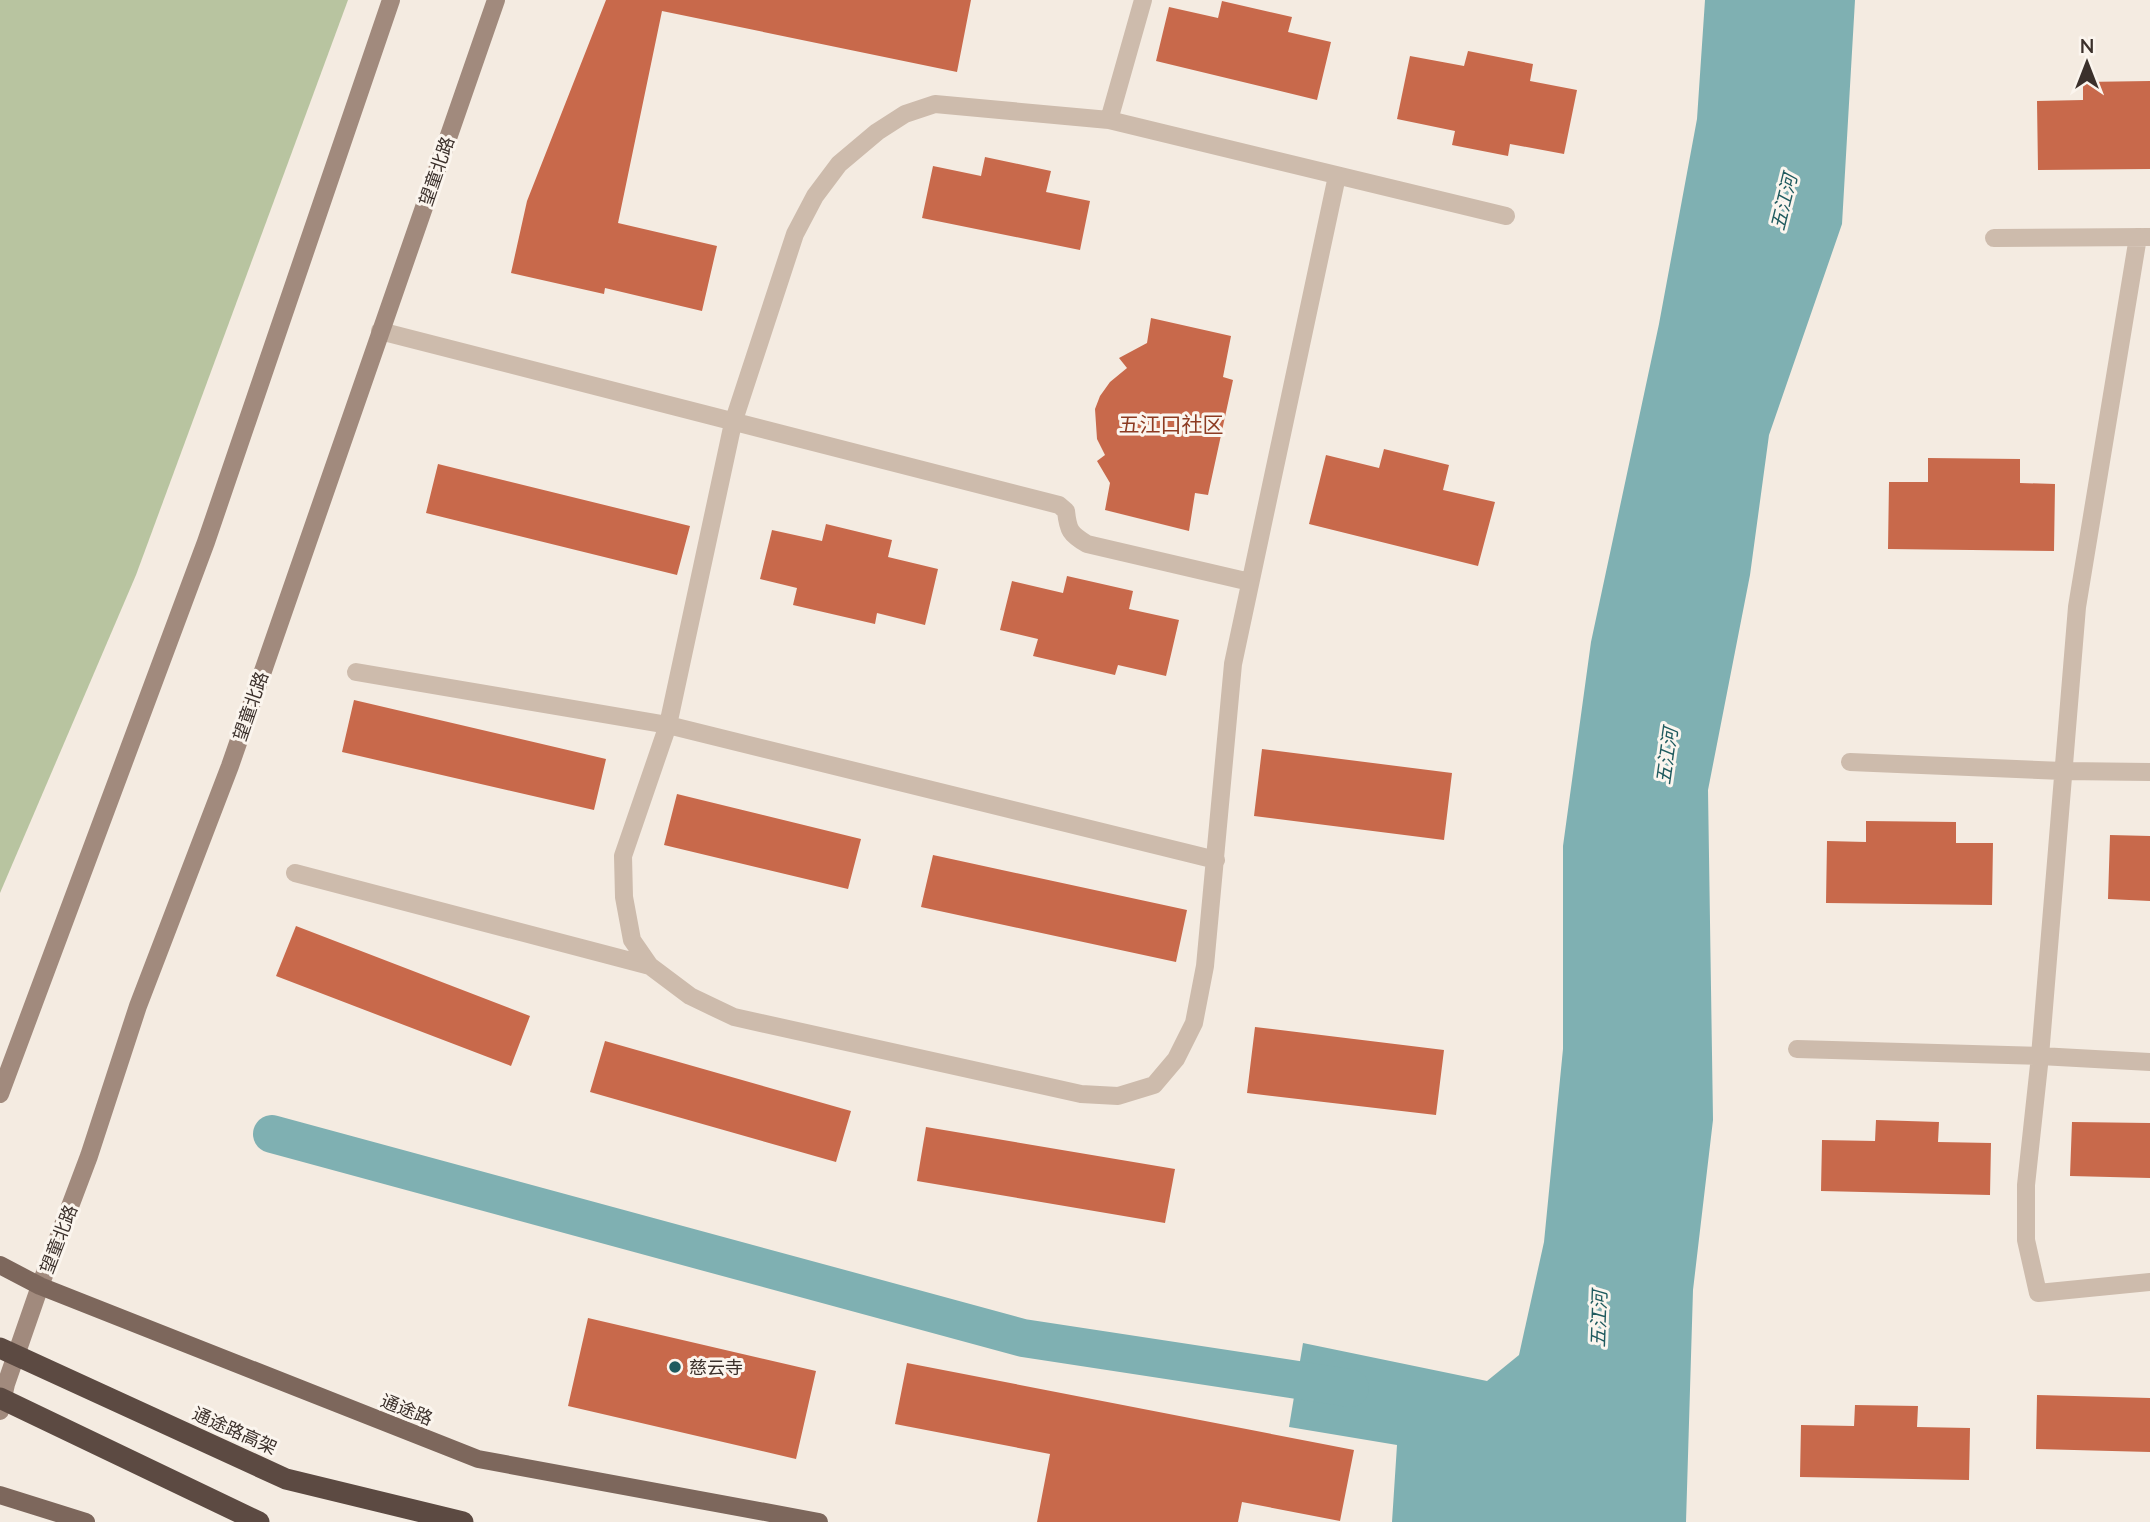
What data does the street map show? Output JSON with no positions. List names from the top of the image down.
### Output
{
  "streets": {
    "highway": ["通途路高架"],
    "main road": ["望童北路", "通途路"]
  },
  "crossings": [
    ["望童北路", "通途路"]
  ],
  "districts": ["五江口社区"],
  "water": ["五江河"],
  "places": ["慈云寺"],
  "north": "top"
}
